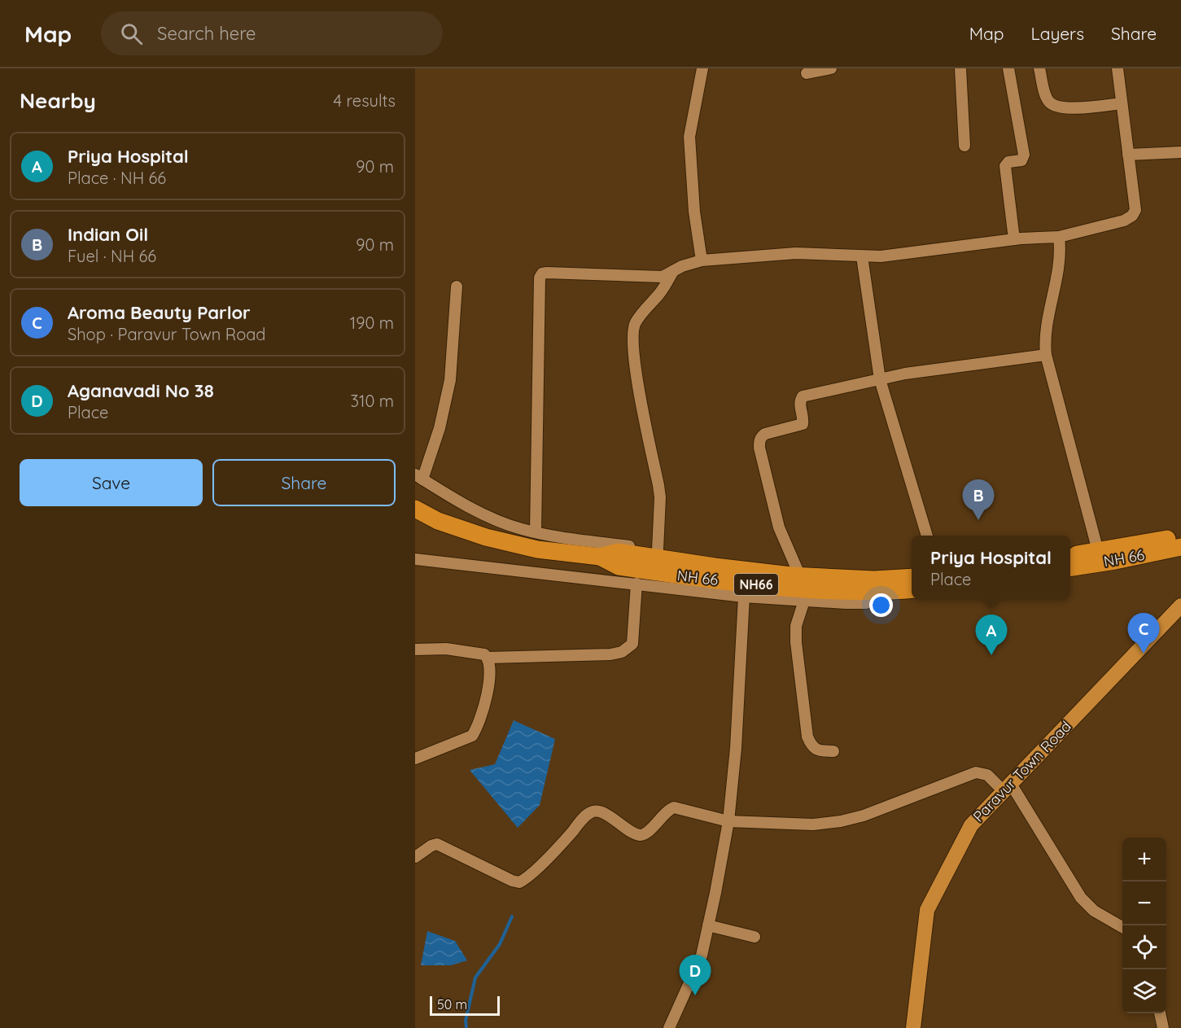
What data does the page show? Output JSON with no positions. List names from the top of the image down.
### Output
{
  "streets": {
    "highway": ["NH 66", "NH66"],
    "main road": ["Paravur Town Road"]
  },
  "scale_bar": "50 m",
  "page": {
    "header": "Map",
    "search": "Search here",
    "nav": ["Map", "Layers", "Share"],
    "heading": ["Nearby", "4 results"],
    "list": [
      {
        "mark": "A",
        "name": "Priya Hospital",
        "note": "Place · NH 66",
        "value": "90 m"
      },
      {
        "mark": "B",
        "name": "Indian Oil",
        "note": "Fuel · NH 66",
        "value": "90 m"
      },
      {
        "mark": "C",
        "name": "Aroma Beauty Parlor",
        "note": "Shop · Paravur Town Road",
        "value": "190 m"
      },
      {
        "mark": "D",
        "name": "Aganavadi No 38",
        "note": "Place",
        "value": "310 m"
      }
    ],
    "buttons": ["Save", "Share"],
    "pins": [
      "B",
      "C",
      "A",
      "D"
    ],
    "popup": ["Priya Hospital", "Place"],
    "map_buttons": ["+", "−"],
    "scale": "50 m"
  }
}
